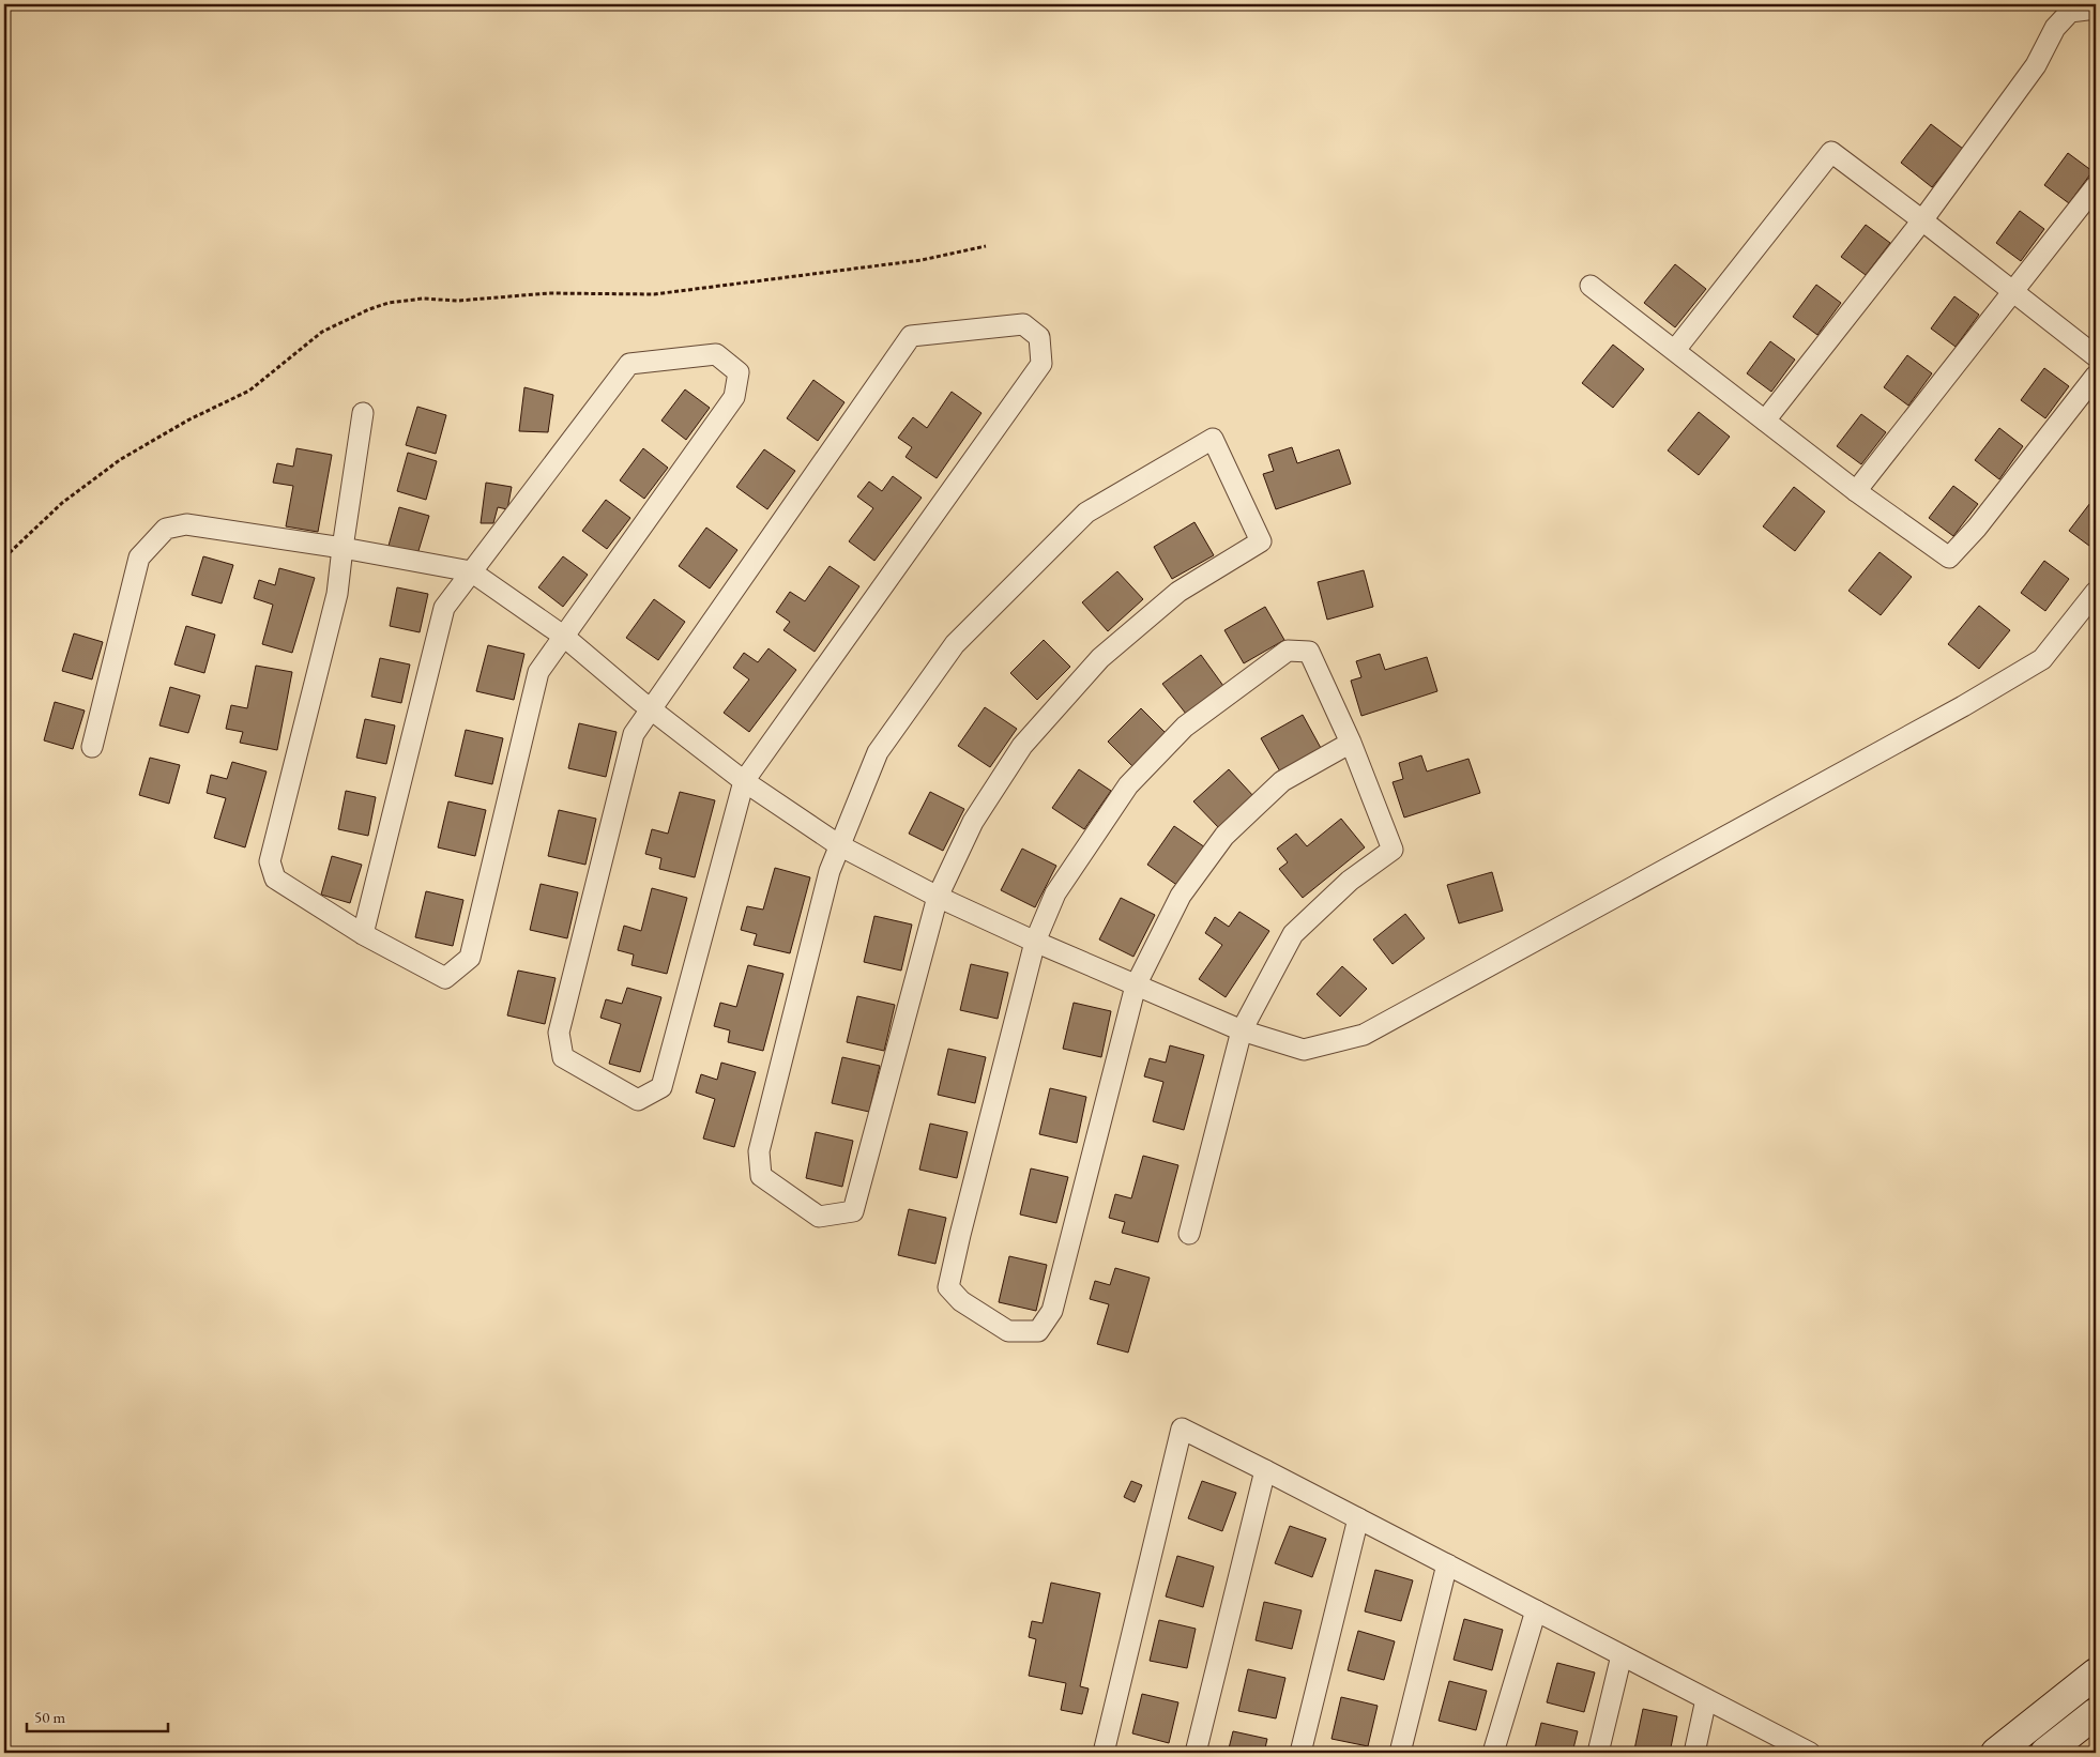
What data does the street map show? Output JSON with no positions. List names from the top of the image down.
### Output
{
  "scale_bar": "50 m"
}
